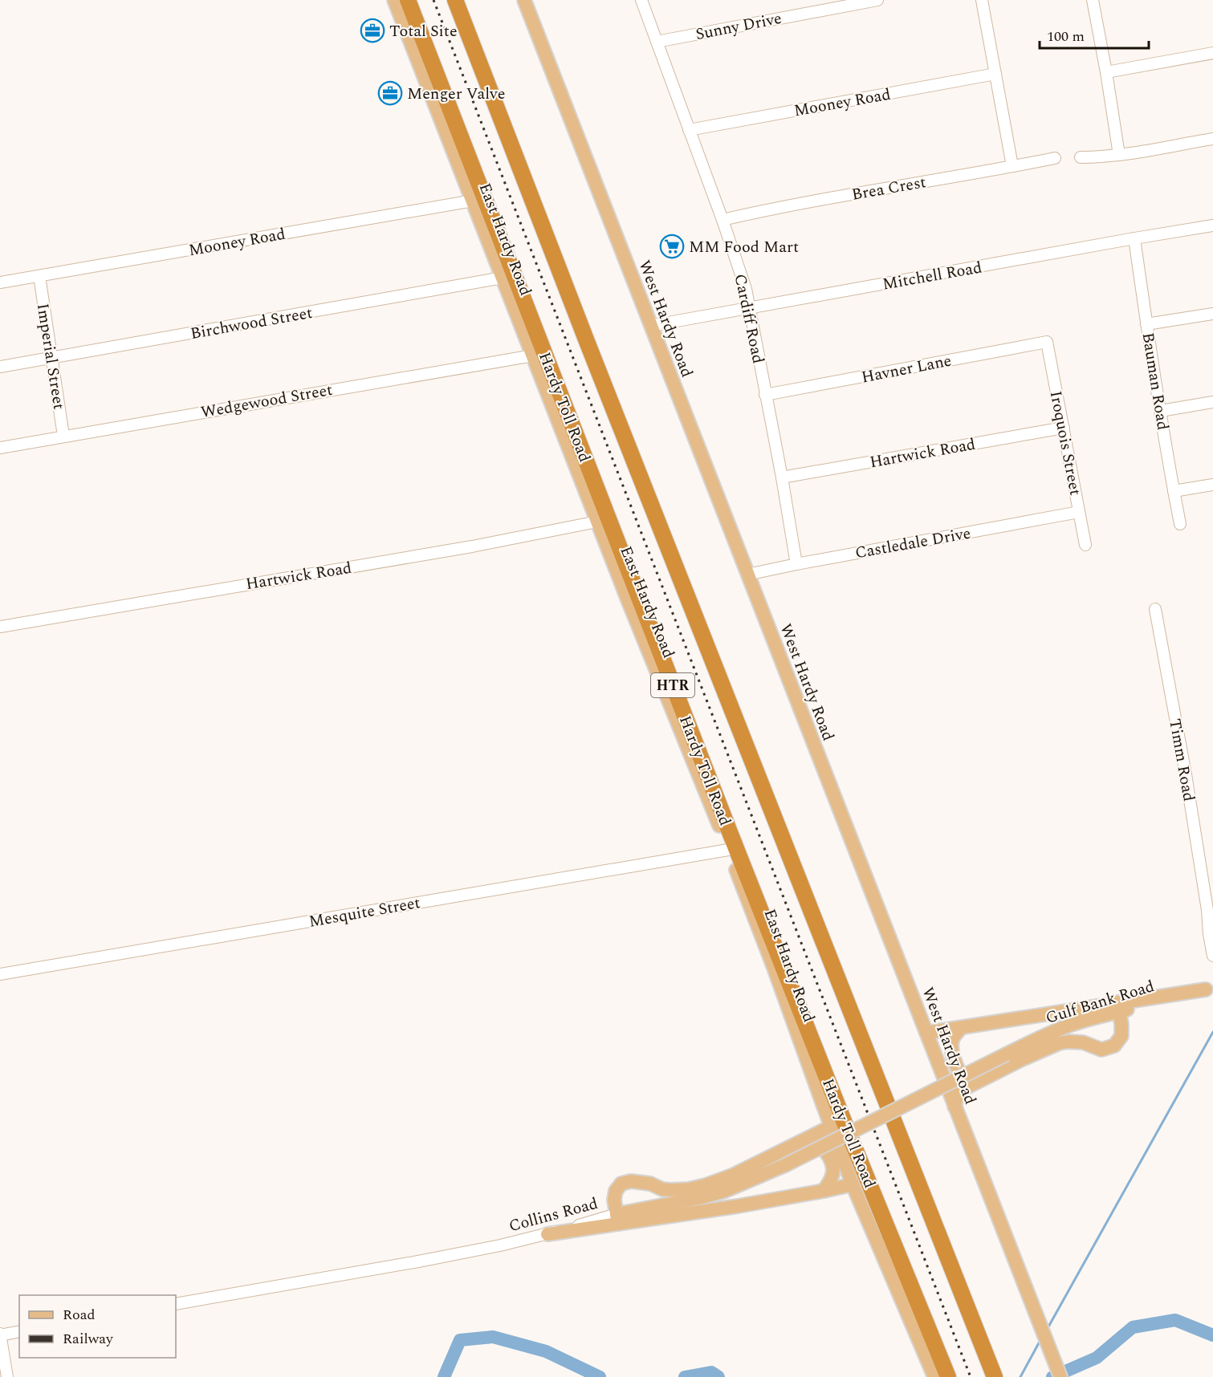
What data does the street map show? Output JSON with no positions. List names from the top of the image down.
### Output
{
  "streets": {
    "highway": ["Hardy Toll Road", "HTR"],
    "main road": [
      "East Hardy Road",
      "West Hardy Road",
      "Gulf Bank Road",
      "Collins Road"
    ],
    "street": [
      "Sunny Drive",
      "Mooney Road",
      "Brea Crest",
      "Mitchell Road",
      "Cardiff Road",
      "Birchwood Street",
      "Imperial Street",
      "Havner Lane",
      "Bauman Road",
      "Wedgewood Street",
      "Iroquois Street",
      "Hartwick Road",
      "Castledale Drive",
      "Timm Road",
      "Mesquite Street"
    ]
  },
  "crossings": [
    ["Sunny Drive", "Cardiff Road"],
    ["Mooney Road", "East Hardy Road"],
    ["Mooney Road", "Cardiff Road"],
    ["Mooney Road", "Imperial Street"],
    ["Brea Crest", "Cardiff Road"],
    ["East Hardy Road", "Birchwood Street"],
    ["East Hardy Road", "Wedgewood Street"],
    ["East Hardy Road", "Hardy Toll Road"],
    ["East Hardy Road", "Hartwick Road"],
    ["East Hardy Road", "Mesquite Street"],
    ["Mitchell Road", "West Hardy Road"],
    ["Mitchell Road", "Cardiff Road"],
    ["Mitchell Road", "Bauman Road"],
    ["West Hardy Road", "Castledale Drive"],
    ["Cardiff Road", "Havner Lane"],
    ["Cardiff Road", "Hartwick Road"],
    ["Cardiff Road", "Castledale Drive"],
    ["Birchwood Street", "Imperial Street"],
    ["Imperial Street", "Wedgewood Street"],
    ["Havner Lane", "Iroquois Street"],
    ["Iroquois Street", "Hartwick Road"],
    ["Iroquois Street", "Castledale Drive"],
    ["Gulf Bank Road", "Collins Road"]
  ],
  "places": {
    "office": ["Total Site", "Menger Valve"],
    "supermarket": ["MM Food Mart"]
  },
  "legend": ["Road", "Railway"],
  "scale_bar": "100 m"
}
